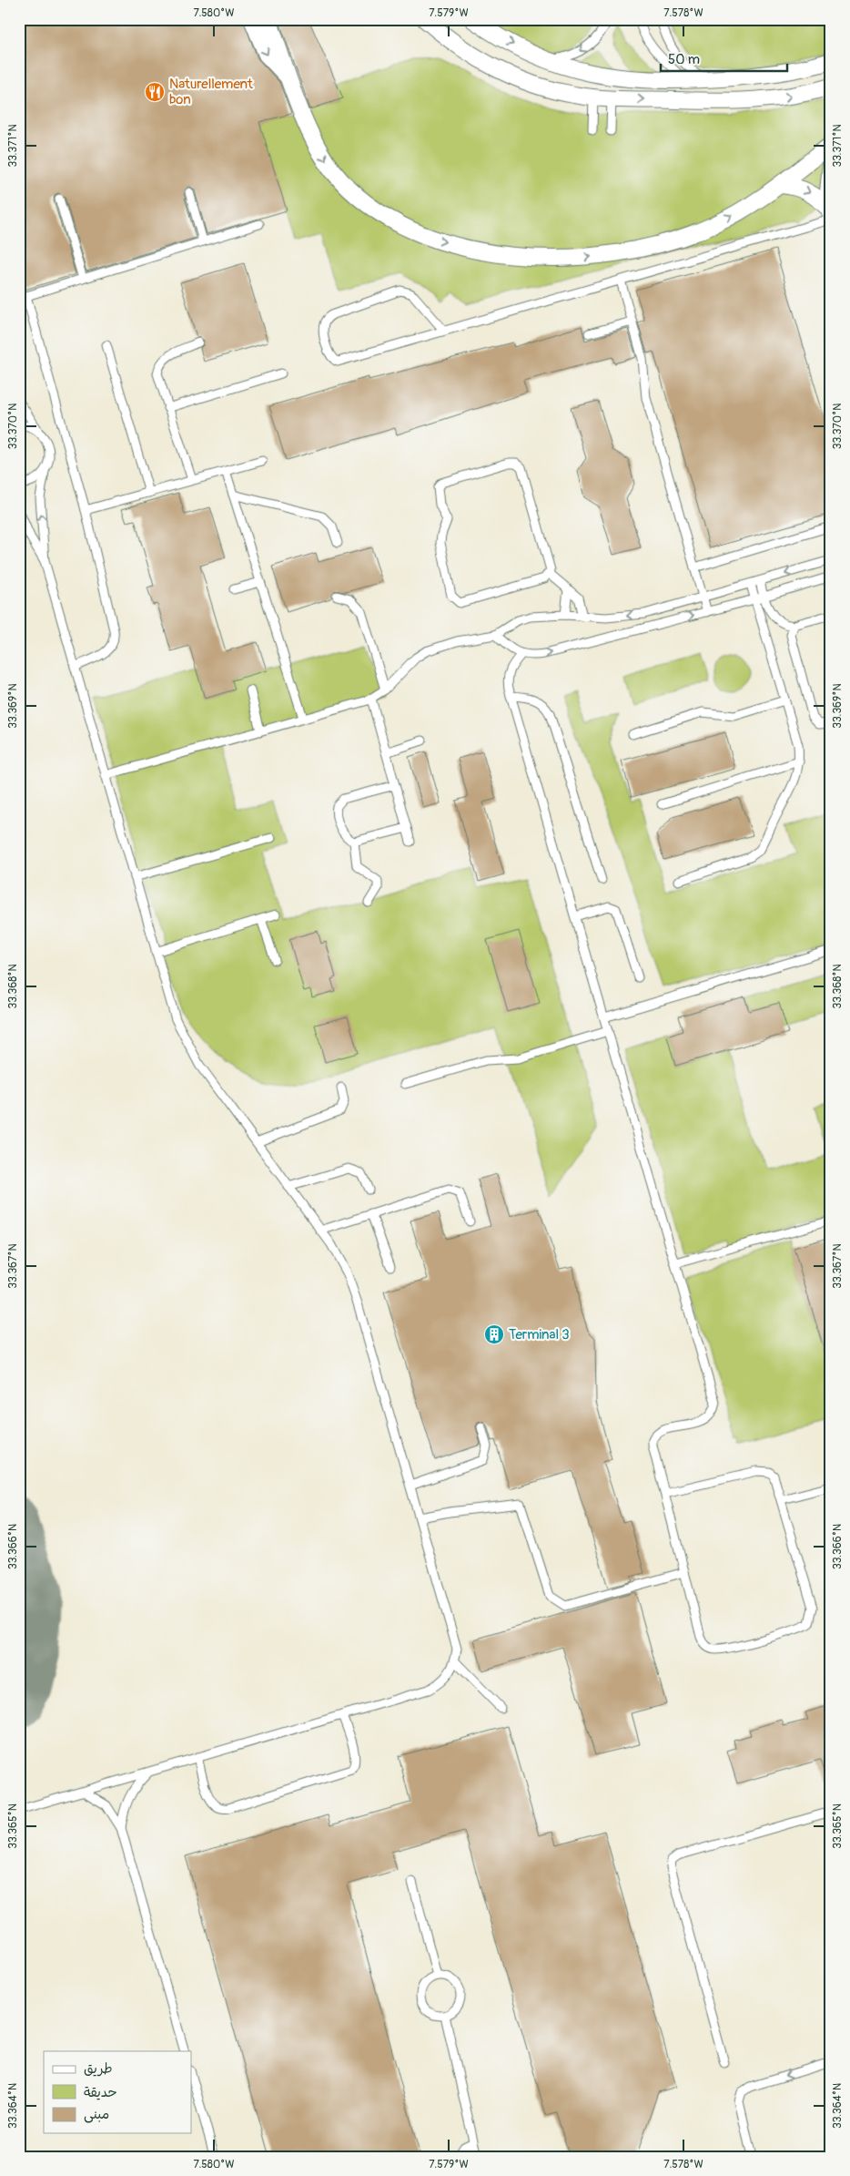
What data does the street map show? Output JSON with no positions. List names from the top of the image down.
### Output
{
  "places": {
    "restaurant": ["Naturellement bon"],
    "building": ["Terminal 3"]
  },
  "legend": ["طريق", "حديقة", "مبنى"],
  "scale_bar": "50 m",
  "coordinates": [
    "7.580°W",
    "7.579°W",
    "7.578°W",
    "33.371°N",
    "33.370°N",
    "33.369°N",
    "33.368°N",
    "33.367°N",
    "33.366°N",
    "33.365°N",
    "33.364°N"
  ]
}
